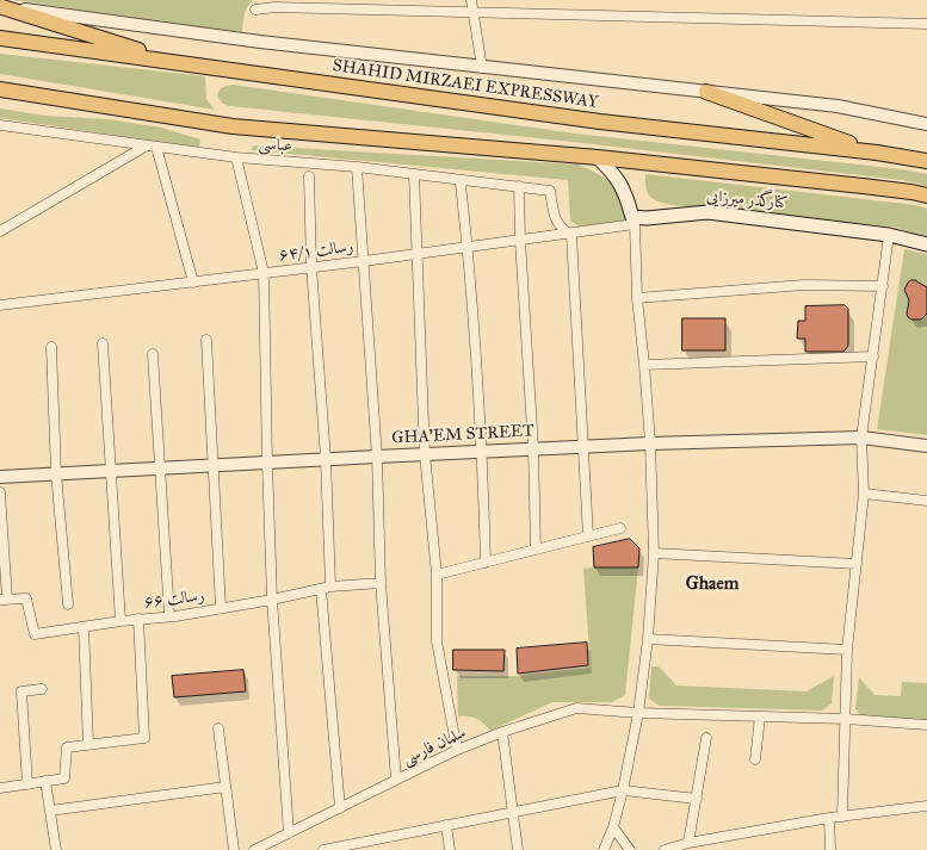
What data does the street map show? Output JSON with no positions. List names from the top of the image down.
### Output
{
  "streets": {
    "highway": ["SHAHID MIRZAEI EXPRESSWAY"],
    "main road": ["کنارگذر میرزایی"],
    "street": [
      "عباسی",
      "رسالت ۶۴/۱",
      "GHA'EM STREET",
      "رسالت ۶۶",
      "سلمان فارسی"
    ]
  },
  "crossings": [
    ["عباسی", "رسالت ۶۴/۱"],
    ["کنارگذر میرزایی", "رسالت ۶۴/۱"]
  ],
  "districts": ["Ghaem"]
}
